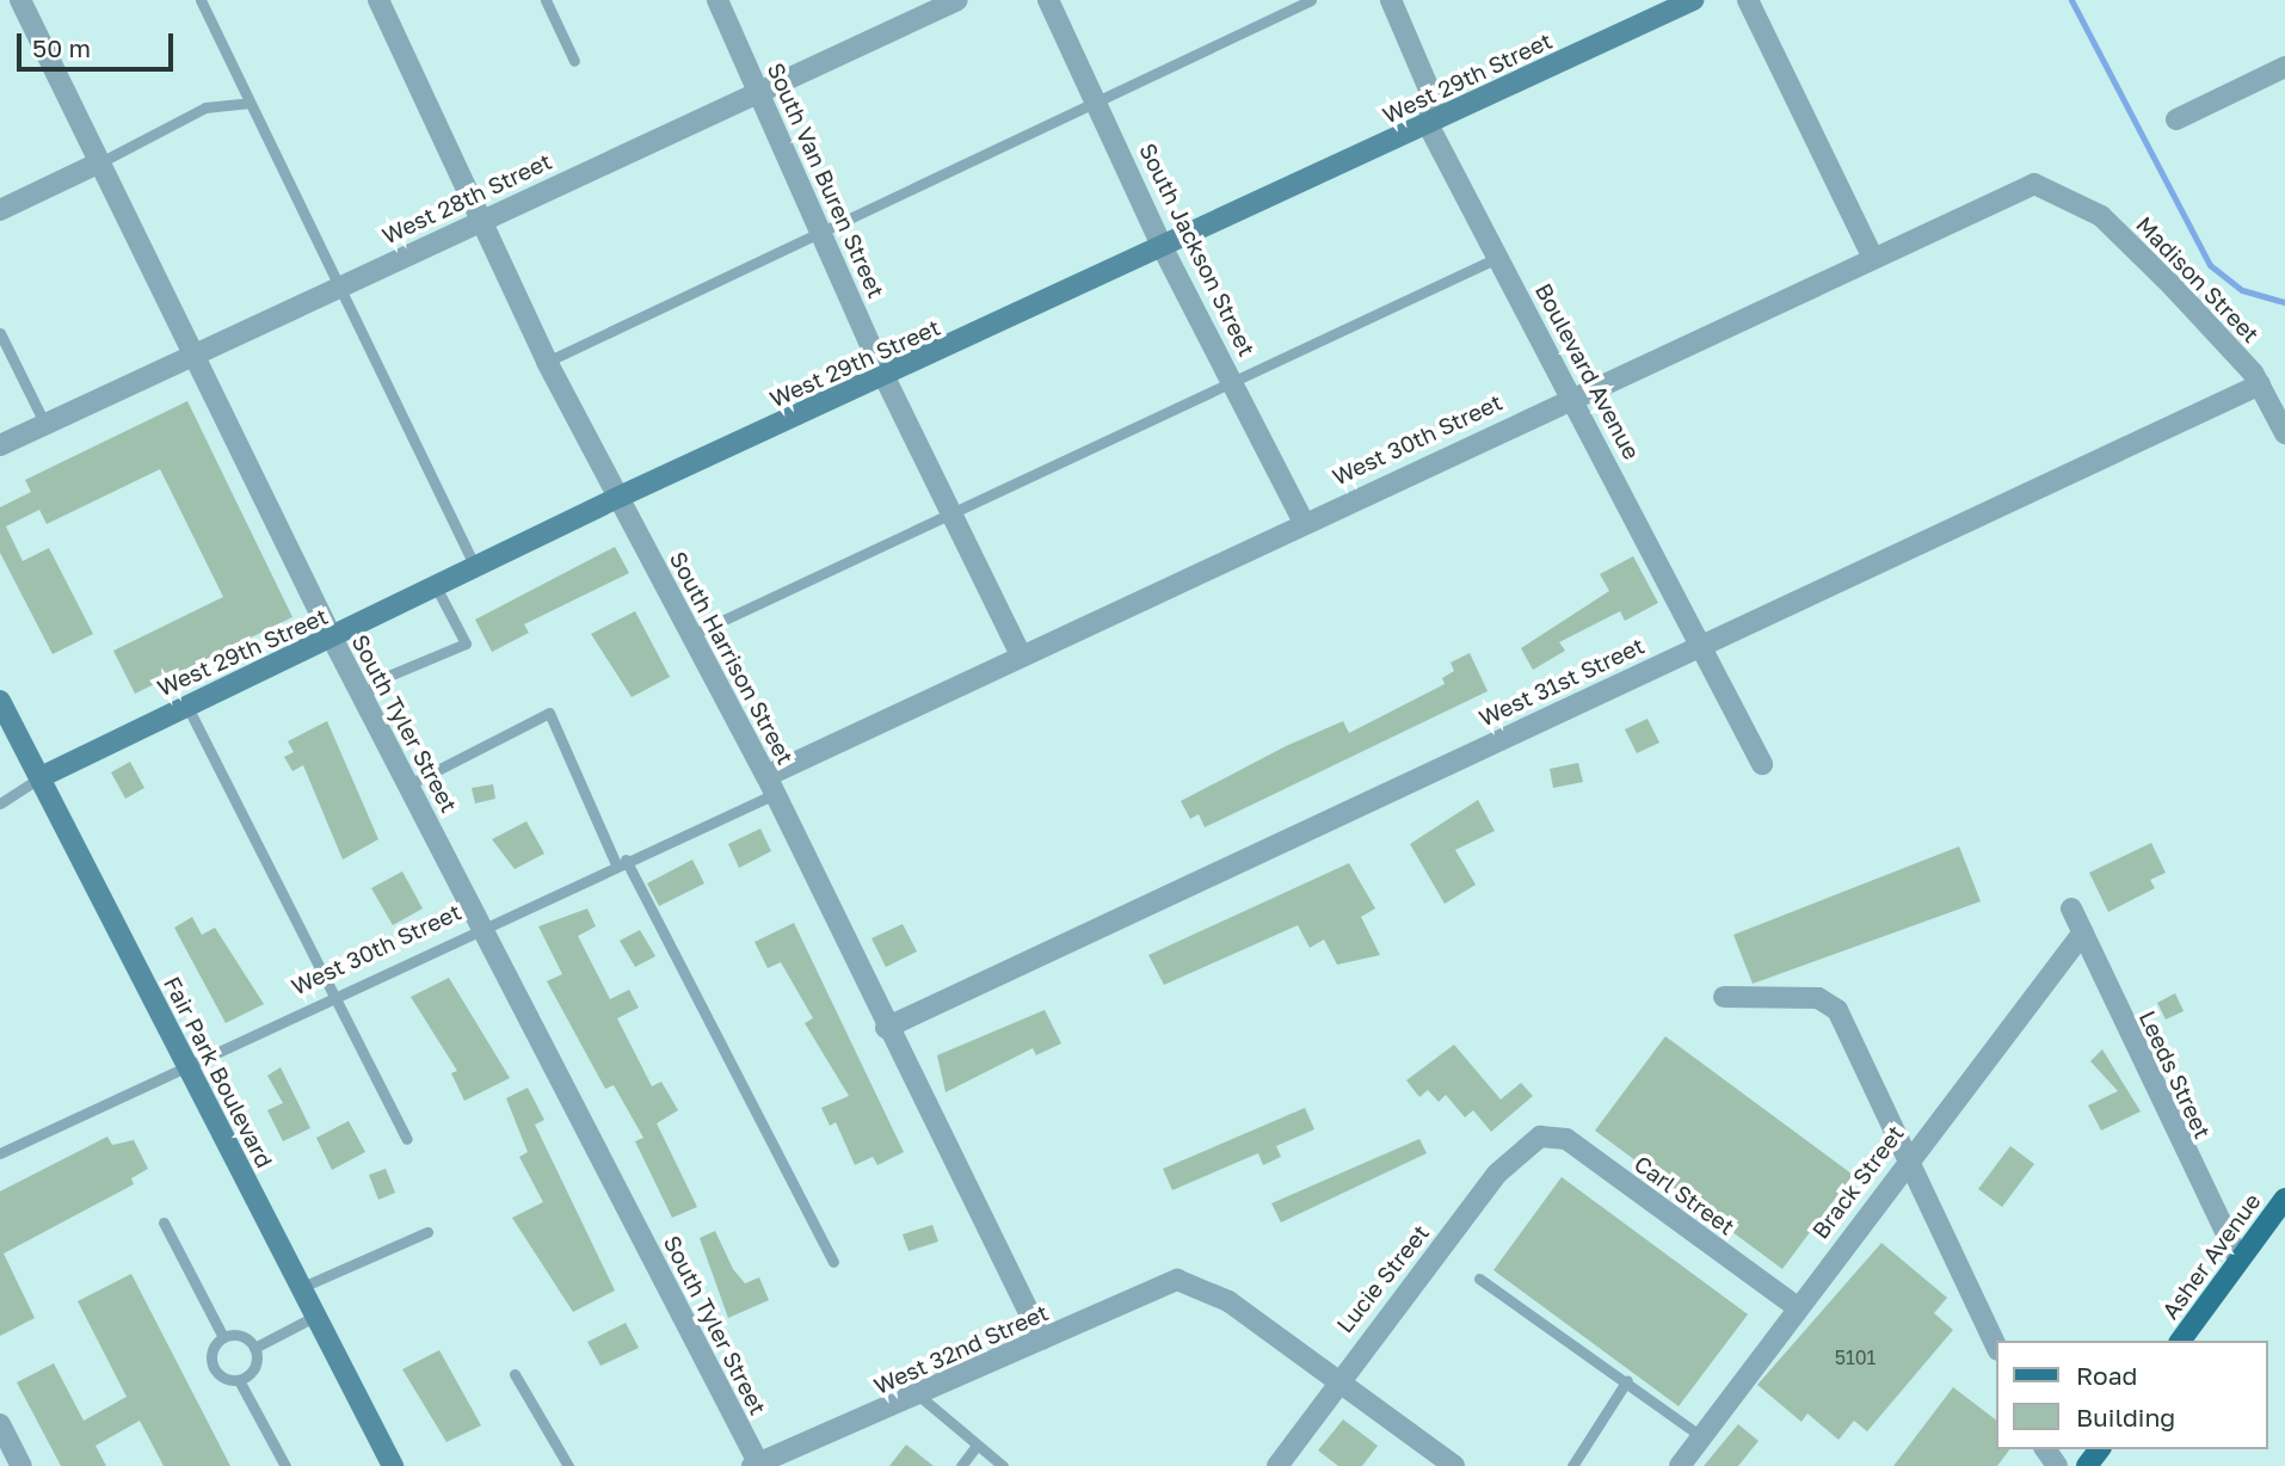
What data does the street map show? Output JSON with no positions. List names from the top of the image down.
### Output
{
  "streets": {
    "main road": ["Asher Avenue"],
    "street": [
      "West 29th Street",
      "South Van Buren Street",
      "West 28th Street",
      "South Jackson Street",
      "Madison Street",
      "Boulevard Avenue",
      "West 30th Street",
      "South Harrison Street",
      "West 31st Street",
      "South Tyler Street",
      "Fair Park Boulevard",
      "Leeds Street",
      "Brack Street",
      "Carl Street",
      "Lucie Street",
      "West 32nd Street"
    ]
  },
  "crossings": [
    ["West 29th Street", "South Van Buren Street"],
    ["West 29th Street", "South Jackson Street"],
    ["West 29th Street", "Boulevard Avenue"],
    ["West 29th Street", "South Harrison Street"],
    ["West 29th Street", "South Tyler Street"],
    ["West 29th Street", "Fair Park Boulevard"],
    ["South Van Buren Street", "West 28th Street"],
    ["South Van Buren Street", "West 30th Street"],
    ["West 28th Street", "South Harrison Street"],
    ["West 28th Street", "South Tyler Street"],
    ["South Jackson Street", "West 30th Street"],
    ["Madison Street", "West 30th Street"],
    ["Madison Street", "West 31st Street"],
    ["Boulevard Avenue", "West 30th Street"],
    ["Boulevard Avenue", "West 31st Street"],
    ["West 30th Street", "South Harrison Street"],
    ["West 30th Street", "South Tyler Street"],
    ["West 30th Street", "Fair Park Boulevard"],
    ["South Harrison Street", "West 31st Street"],
    ["South Harrison Street", "West 32nd Street"],
    ["South Tyler Street", "West 32nd Street"],
    ["Leeds Street", "Brack Street"],
    ["Leeds Street", "Asher Avenue"],
    ["Brack Street", "Carl Street"],
    ["Carl Street", "Lucie Street"],
    ["Lucie Street", "West 32nd Street"]
  ],
  "house_numbers": ["5101"],
  "legend": ["Road", "Building"],
  "scale_bar": "50 m"
}
